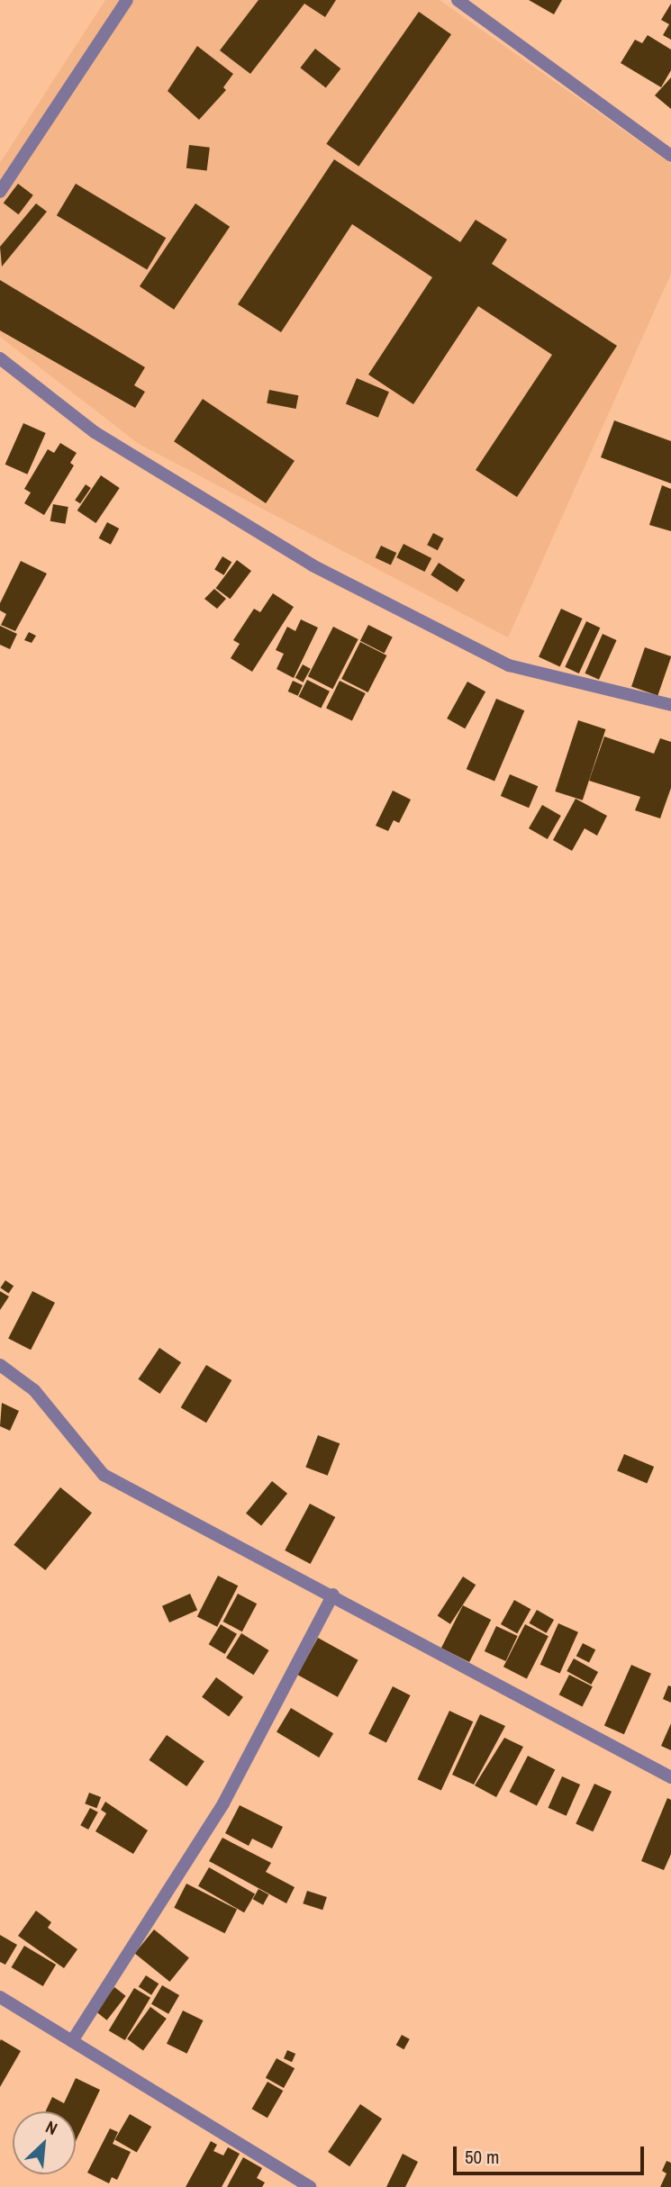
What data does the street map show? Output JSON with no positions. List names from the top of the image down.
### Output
{
  "scale_bar": "50 m",
  "north": "top right"
}
